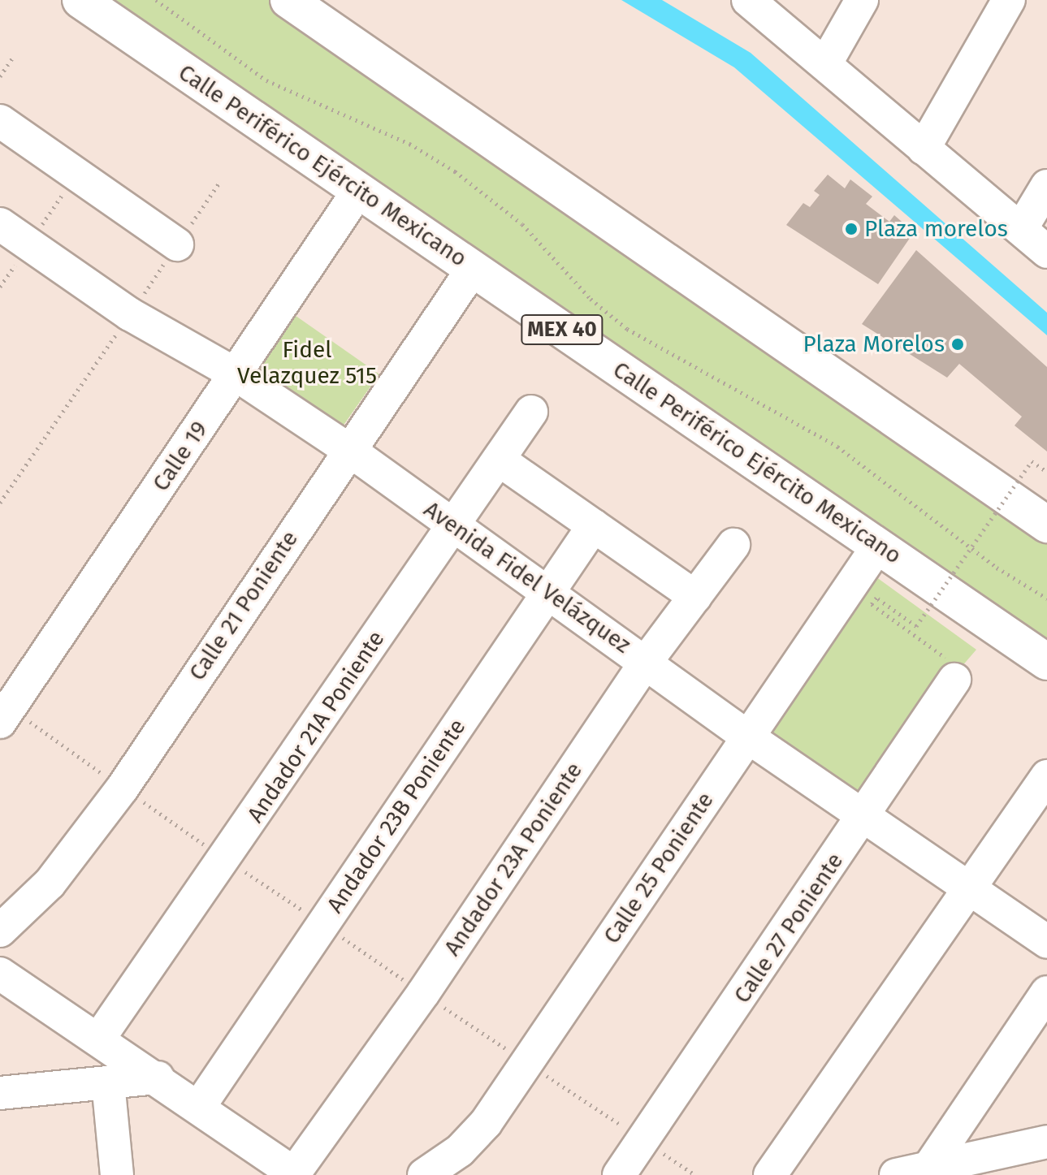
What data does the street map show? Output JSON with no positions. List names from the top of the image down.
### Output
{
  "streets": {
    "highway": ["Calle Periférico Ejército Mexicano", "MEX 40"],
    "street": [
      "Calle 19",
      "Avenida Fidel Velázquez",
      "Calle 21 Poniente",
      "Andador 21A Poniente",
      "Andador 23B Poniente",
      "Andador 23A Poniente",
      "Calle 25 Poniente",
      "Calle 27 Poniente"
    ]
  },
  "crossings": [
    ["Calle Periférico Ejército Mexicano", "Calle 19"],
    ["Calle Periférico Ejército Mexicano", "Calle 21 Poniente"],
    ["Calle Periférico Ejército Mexicano", "Calle 25 Poniente"],
    ["Calle 19", "Avenida Fidel Velázquez"],
    ["Avenida Fidel Velázquez", "Calle 21 Poniente"],
    ["Avenida Fidel Velázquez", "Andador 21A Poniente"],
    ["Avenida Fidel Velázquez", "Andador 23B Poniente"],
    ["Avenida Fidel Velázquez", "Andador 23A Poniente"],
    ["Avenida Fidel Velázquez", "Calle 25 Poniente"],
    ["Avenida Fidel Velázquez", "Calle 27 Poniente"]
  ],
  "parks": ["Fidel Velazquez 515"],
  "places": ["Plaza morelos", "Plaza Morelos"]
}
